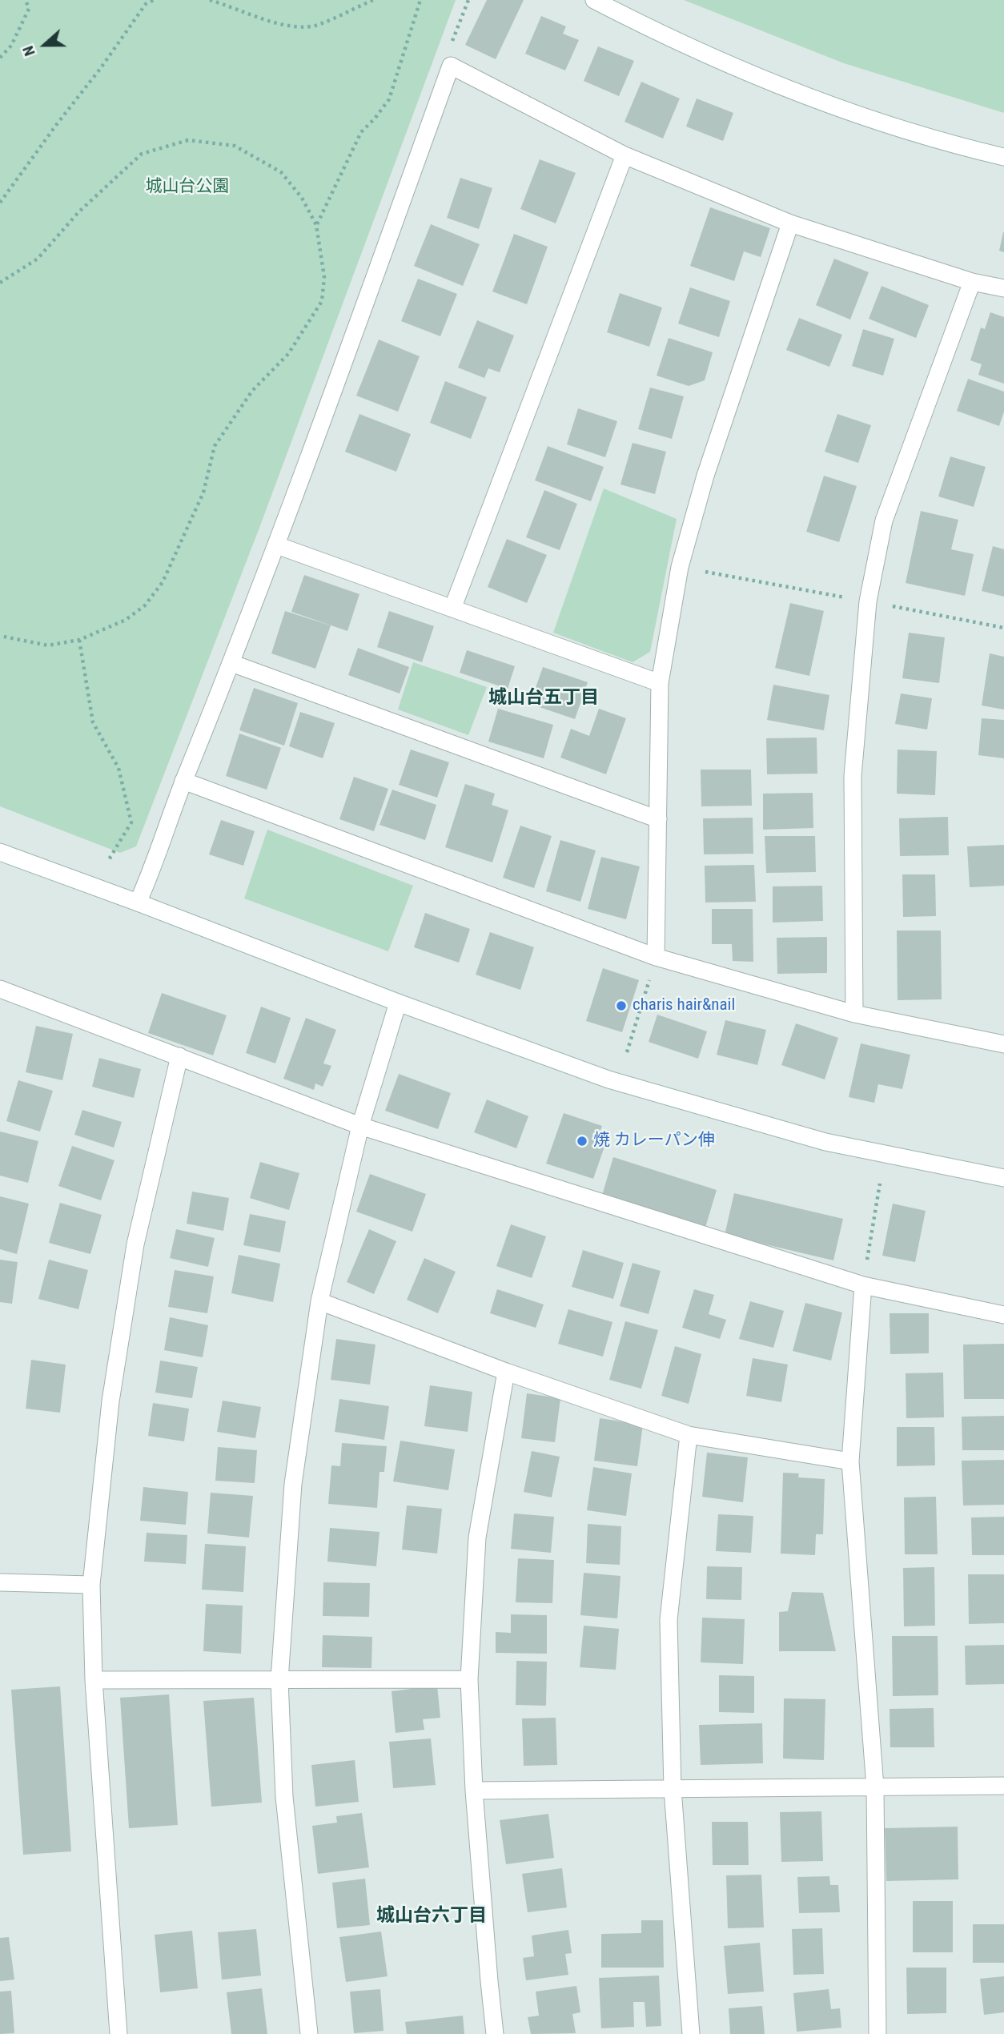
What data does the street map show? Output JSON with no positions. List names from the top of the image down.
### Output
{
  "districts": ["城山台五丁目", "城山台六丁目"],
  "parks": ["城山台公園"],
  "places": ["charis hair&nail", "焼 カレーパン伸"],
  "north": "left"
}
